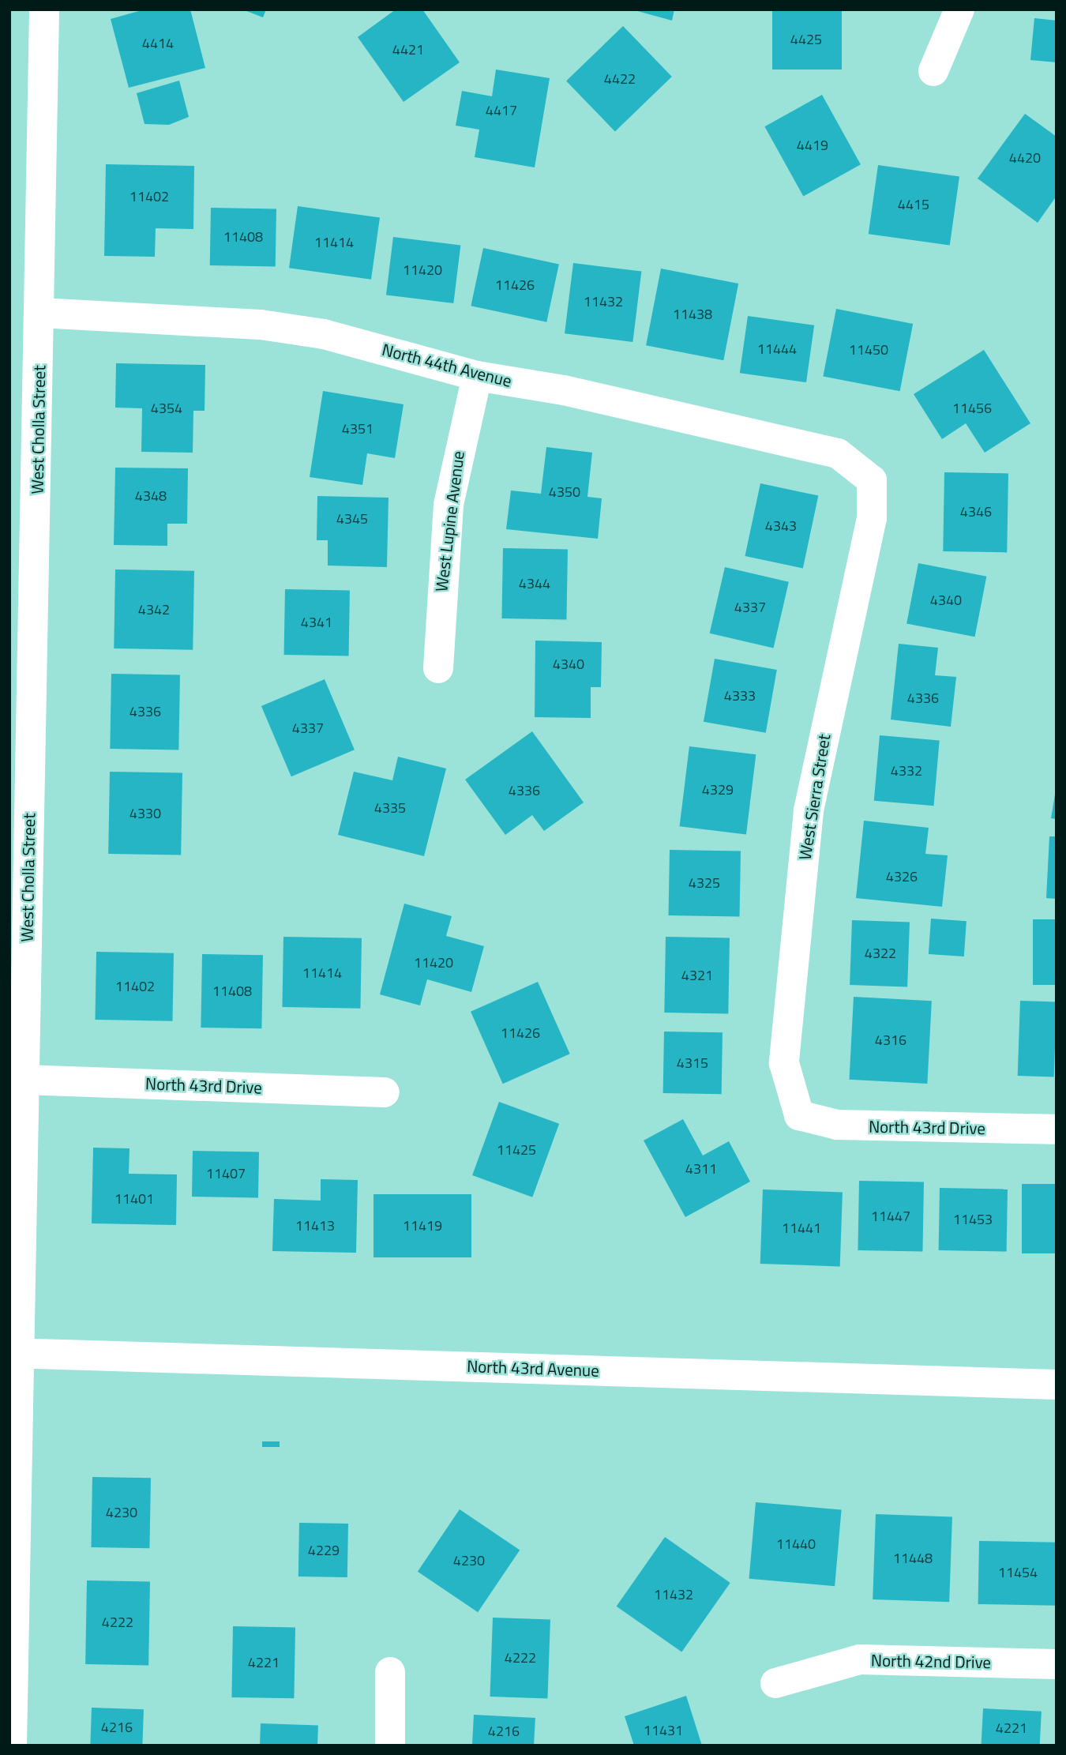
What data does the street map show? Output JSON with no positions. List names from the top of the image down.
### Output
{
  "streets": {
    "street": [
      "North 44th Avenue",
      "West Cholla Street",
      "West Lupine Avenue",
      "West Sierra Street",
      "North 43rd Drive",
      "North 43rd Avenue",
      "North 42nd Drive"
    ]
  },
  "crossings": [
    ["North 44th Avenue", "West Cholla Street"],
    ["North 44th Avenue", "West Lupine Avenue"],
    ["North 44th Avenue", "West Sierra Street"],
    ["West Cholla Street", "North 43rd Drive"],
    ["West Cholla Street", "North 43rd Avenue"],
    ["West Sierra Street", "North 43rd Drive"]
  ],
  "house_numbers": [
    "4425",
    "4414",
    "4421",
    "4422",
    "4417",
    "4419",
    "4420",
    "11402",
    "4415",
    "11408",
    "11414",
    "11420",
    "11426",
    "11432",
    "11438",
    "11444",
    "11450",
    "4354",
    "11456",
    "4351",
    "4350",
    "4348",
    "4346",
    "4345",
    "4343",
    "4344",
    "4340",
    "4337",
    "4342",
    "4341",
    "4340",
    "4333",
    "4336",
    "4336",
    "4337",
    "4332",
    "4329",
    "4336",
    "4335",
    "4330",
    "4326",
    "4325",
    "4322",
    "11420",
    "11414",
    "4321",
    "11402",
    "11408",
    "11426",
    "4316",
    "4315",
    "11425",
    "4311",
    "11407",
    "11401",
    "11447",
    "11453",
    "11413",
    "11419",
    "11441",
    "4230",
    "11440",
    "4229",
    "11448",
    "4230",
    "11454",
    "11432",
    "4222",
    "4222",
    "4221",
    "4216",
    "4221",
    "11431",
    "4216"
  ]
}
